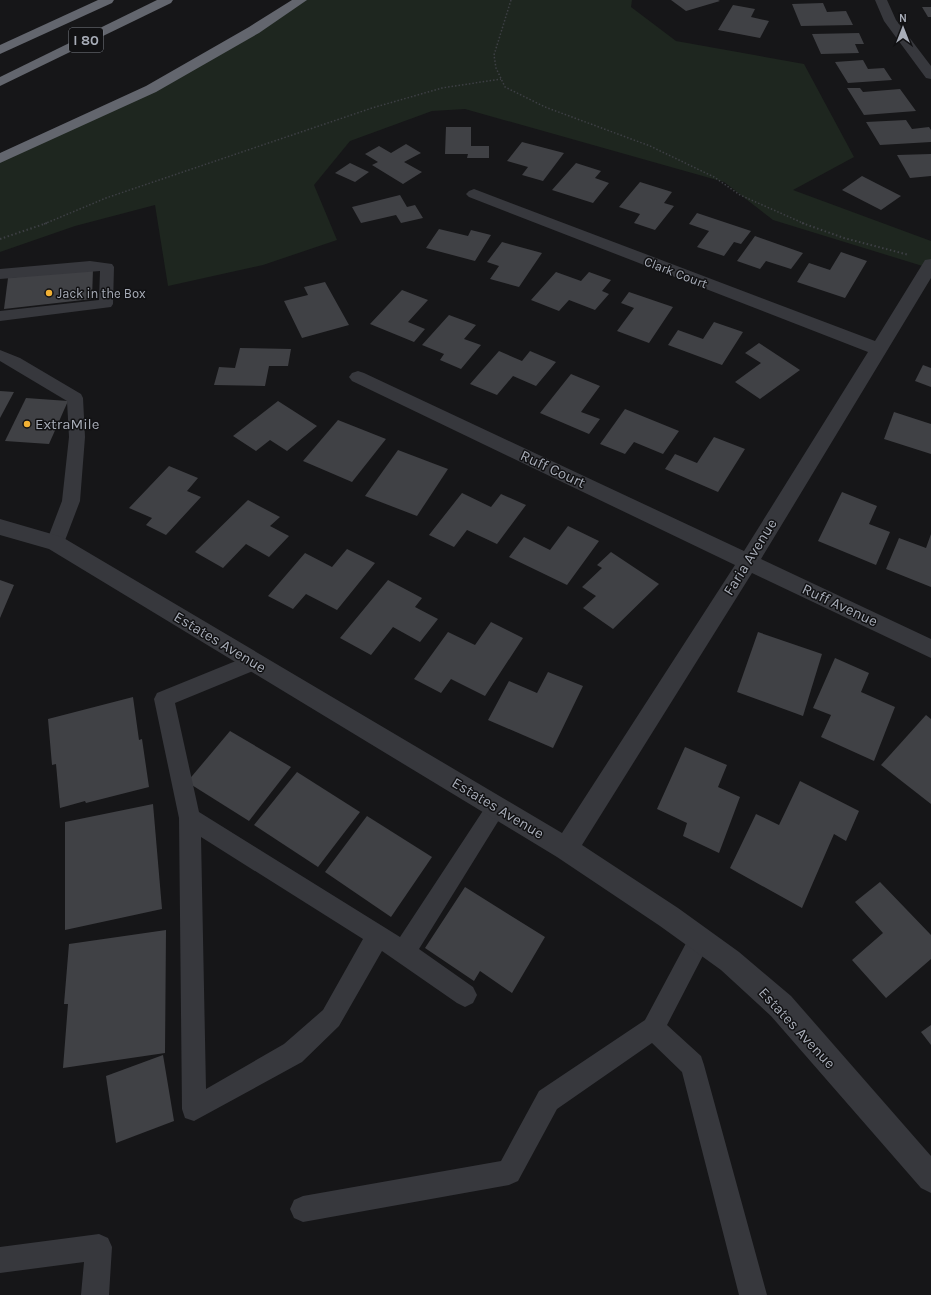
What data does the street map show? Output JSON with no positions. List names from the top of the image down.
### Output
{
  "streets": {
    "highway": ["I 80"],
    "street": [
      "Clark Court",
      "Ruff Court",
      "Faria Avenue",
      "Ruff Avenue",
      "Estates Avenue"
    ]
  },
  "crossings": [
    ["Clark Court", "Faria Avenue"],
    ["Ruff Court", "Faria Avenue"],
    ["Ruff Court", "Ruff Avenue"],
    ["Faria Avenue", "Ruff Avenue"],
    ["Faria Avenue", "Estates Avenue"]
  ],
  "places": ["Jack in the Box", "ExtraMile"],
  "north": "top"
}
